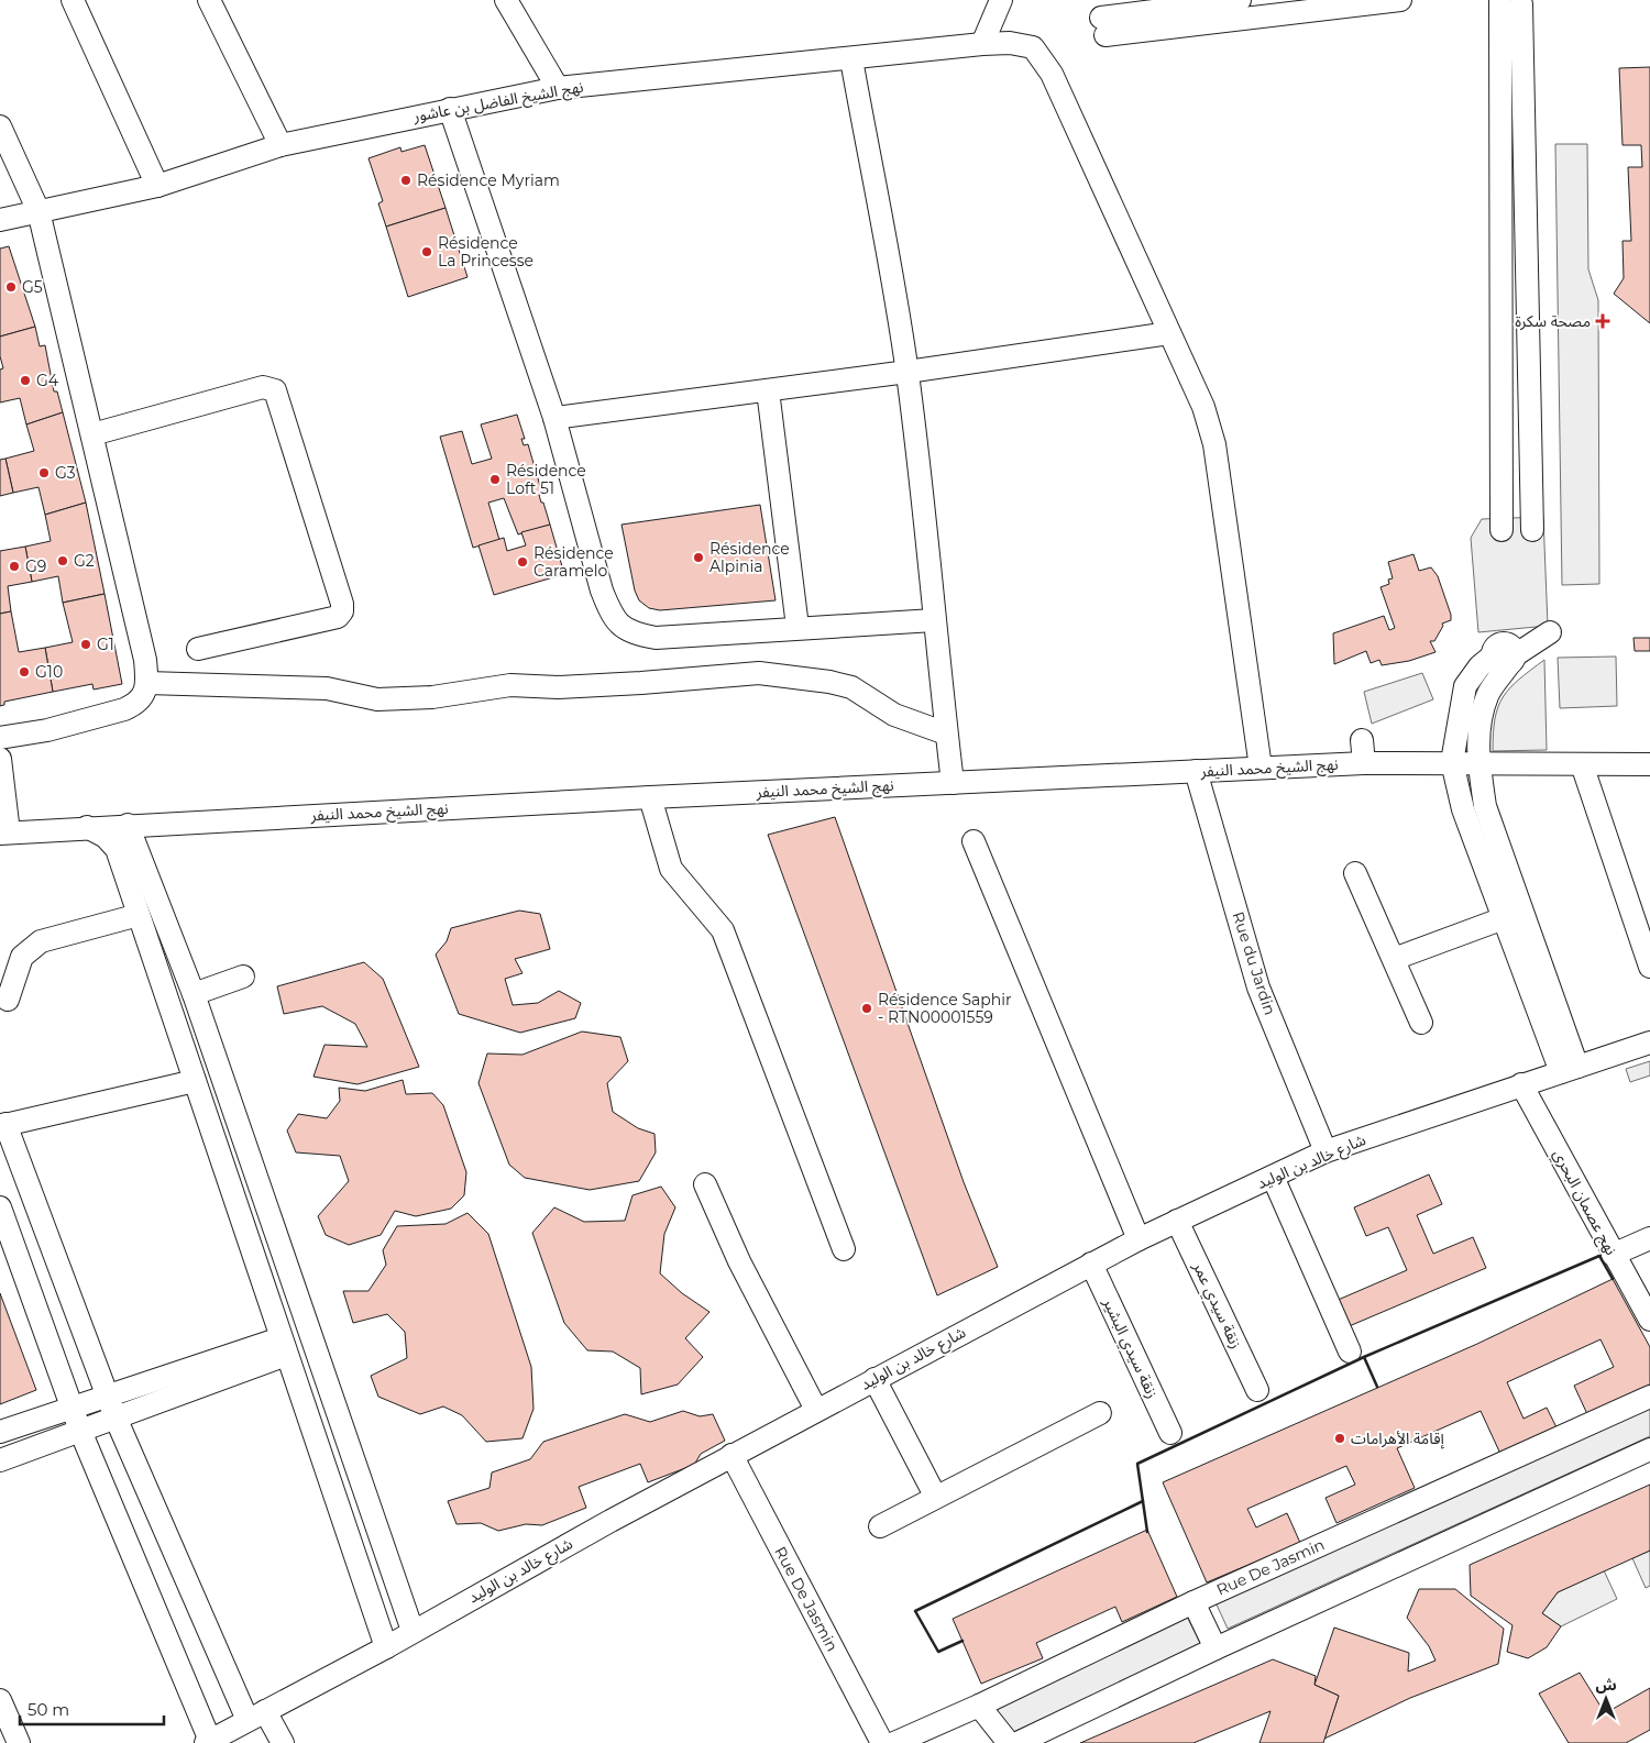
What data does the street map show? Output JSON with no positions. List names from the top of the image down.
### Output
{
  "streets": {
    "street": [
      "نهج الشيخ الفاضل بن عاشور",
      "نهج الشيخ محمد النيفر",
      "Rue du Jardin",
      "شارع خالد بن الوليد",
      "نهج عصمان البحري",
      "زنقة سيدي عمر",
      "زنقة سيدي البشير",
      "Rue De Jasmin"
    ]
  },
  "crossings": [
    ["نهج الشيخ محمد النيفر", "Rue du Jardin"],
    ["Rue du Jardin", "شارع خالد بن الوليد"],
    ["شارع خالد بن الوليد", "نهج عصمان البحري"],
    ["شارع خالد بن الوليد", "زنقة سيدي عمر"],
    ["شارع خالد بن الوليد", "زنقة سيدي البشير"],
    ["شارع خالد بن الوليد", "Rue De Jasmin"]
  ],
  "places": {
    "other": [
      "Résidence Myriam",
      "Résidence La Princesse",
      "G5",
      "G4",
      "G3",
      "Résidence Loft 51",
      "Résidence Alpinia",
      "G2",
      "Résidence Caramelo",
      "G9",
      "G1",
      "G10",
      "Résidence Saphir - RTN00001559",
      "إقامة الأهرامات"
    ],
    "health": ["مصحة سكرة"]
  },
  "scale_bar": "50 m",
  "north": "top"
}
